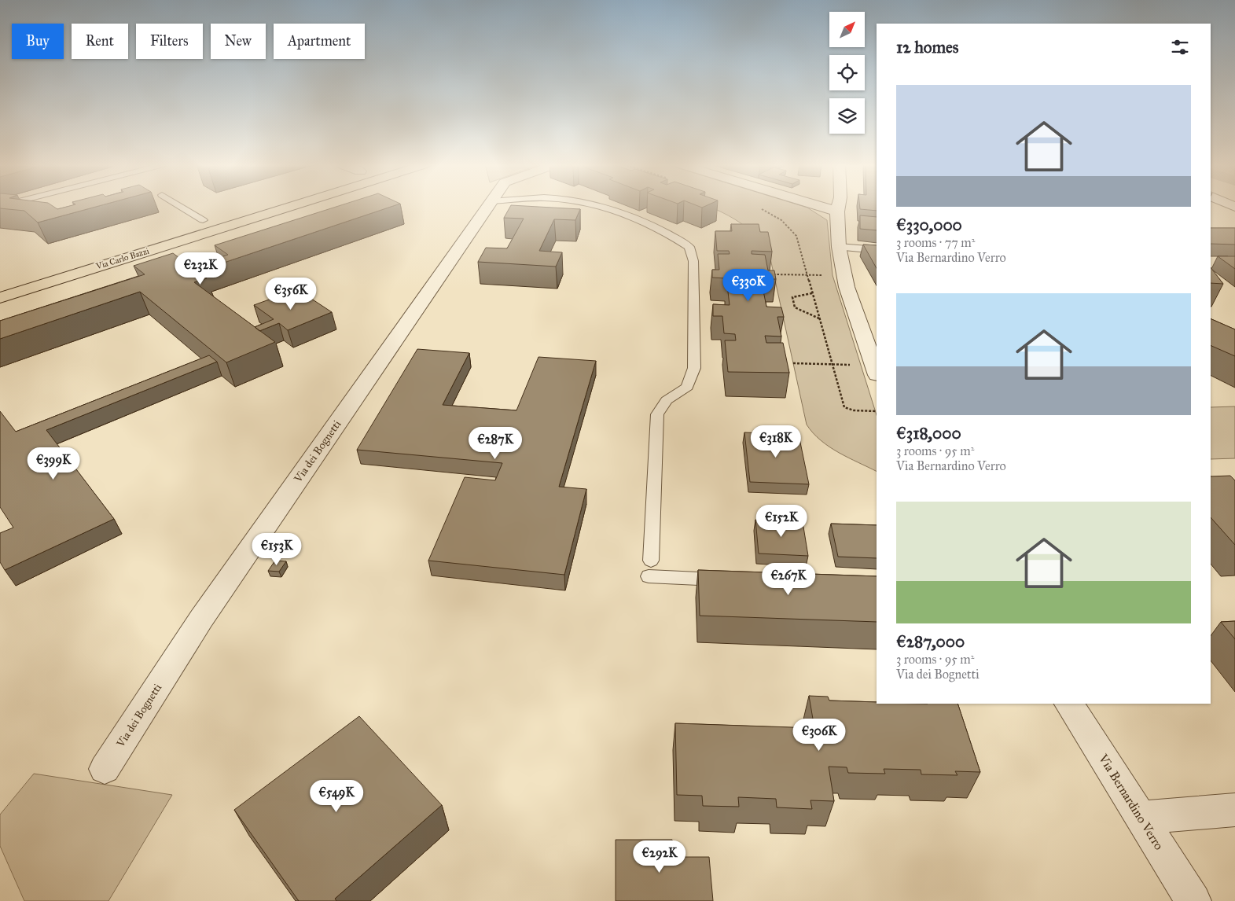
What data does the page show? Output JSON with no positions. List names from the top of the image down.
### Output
{
  "streets": {
    "main road": ["Via Carlo Bazzi"],
    "street": ["Via dei Bognetti", "Via Bernardino Verro"]
  },
  "north": "top right",
  "page": {
    "chip": [
      "Buy",
      "Rent",
      "Filters",
      "New",
      "Apartment"
    ],
    "heading": "12 homes",
    "list": [
      {
        "name": "€330,000",
        "note": "3 rooms · 77 m² · Via Bernardino Verro"
      },
      {
        "name": "€318,000",
        "note": "3 rooms · 95 m² · Via Bernardino Verro"
      },
      {
        "name": "€287,000",
        "note": "3 rooms · 95 m² · Via dei Bognetti"
      }
    ],
    "price": [
      "€232K",
      "€330K",
      "€356K",
      "€318K",
      "€287K",
      "€399K",
      "€152K",
      "€153K",
      "€267K",
      "€306K",
      "€549K",
      "€292K"
    ]
  }
}
